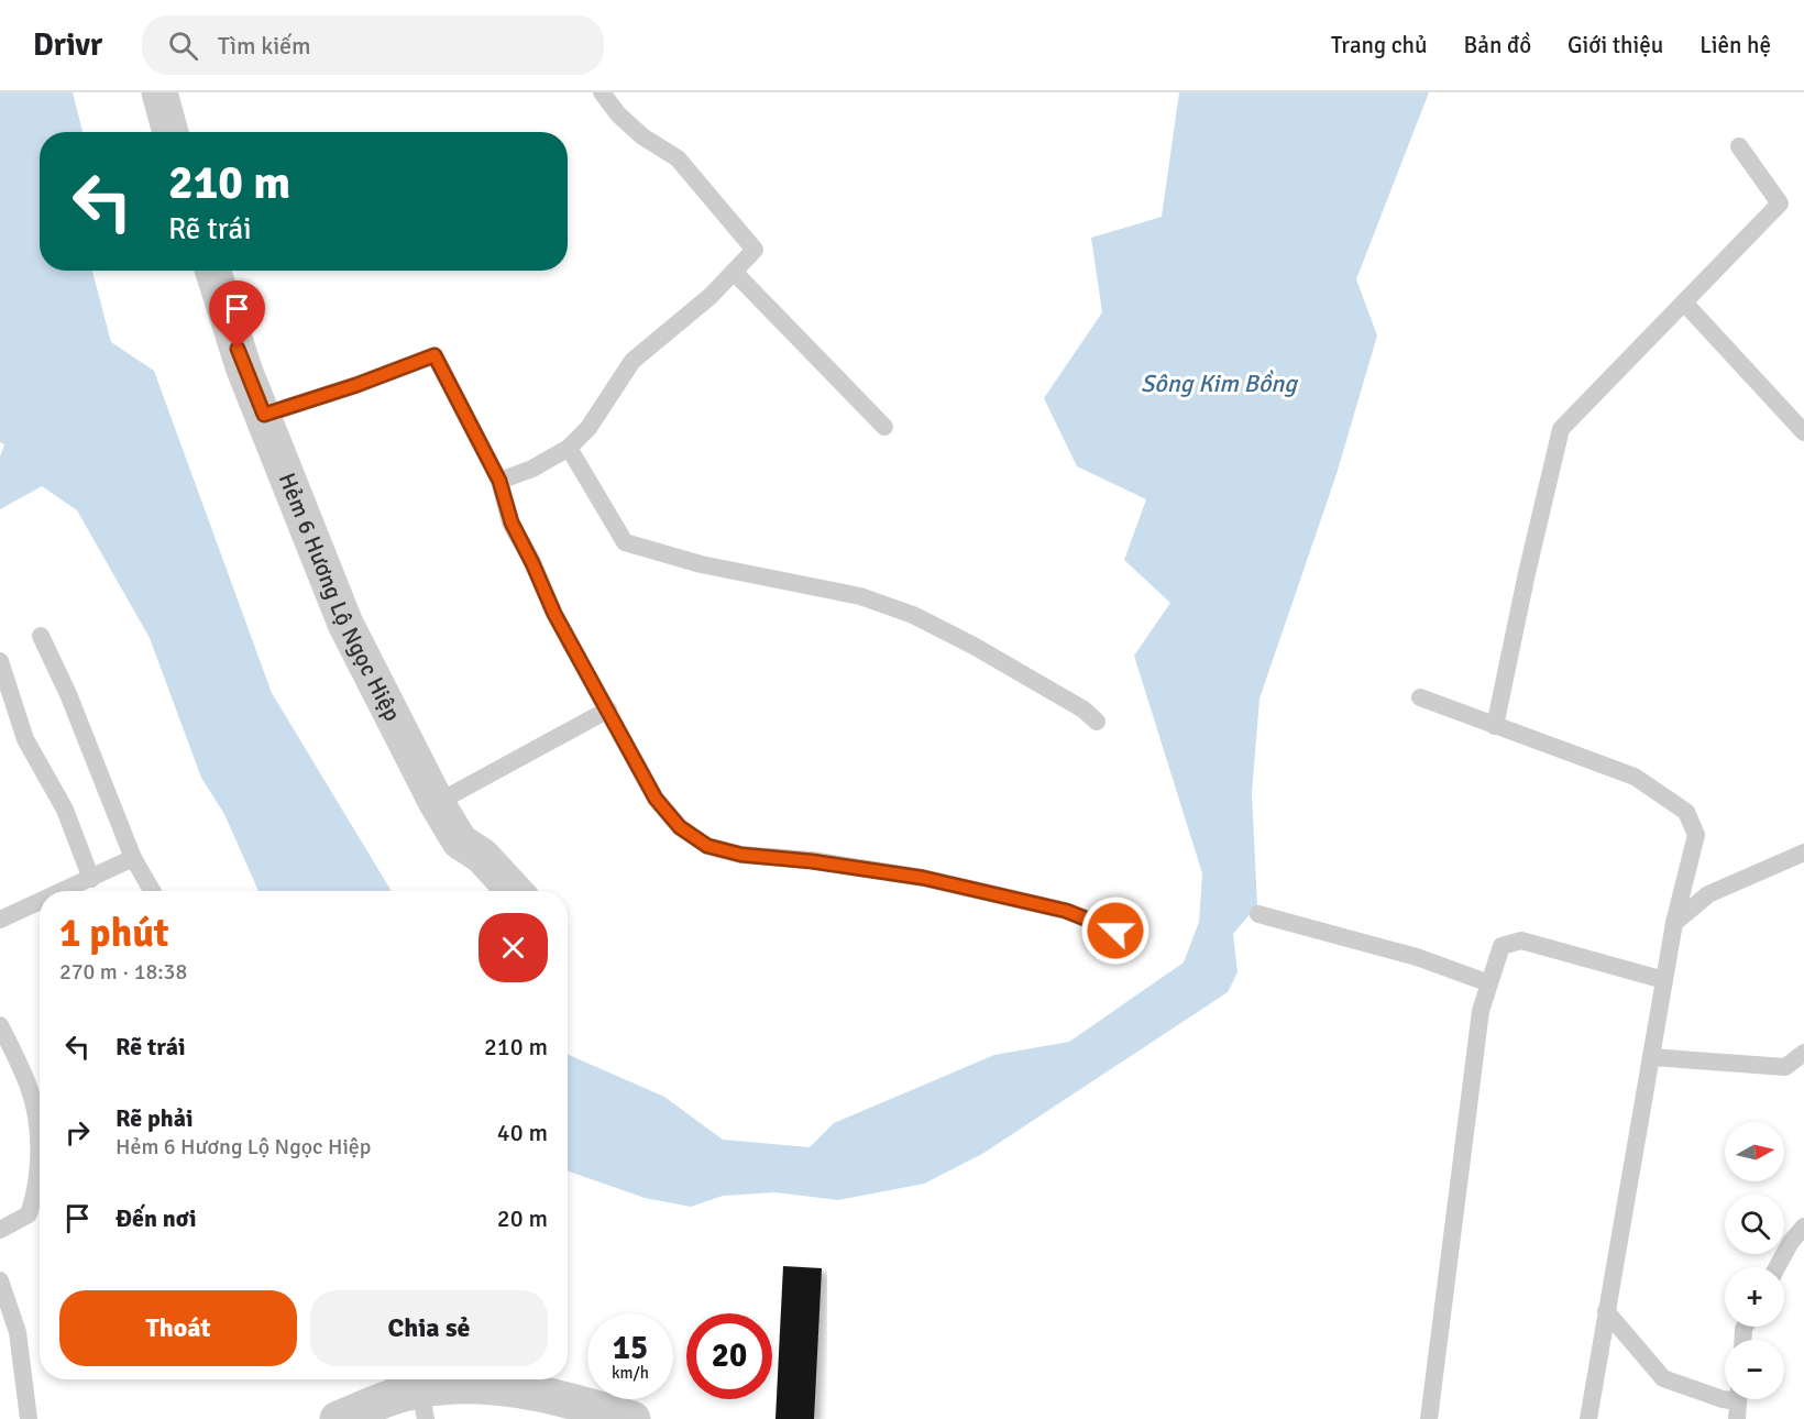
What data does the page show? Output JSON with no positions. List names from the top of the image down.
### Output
{
  "streets": {
    "street": ["Hẻm 6 Hương Lộ Ngọc Hiệp"]
  },
  "water": ["Sông Kim Bồng"],
  "north": "right",
  "page": {
    "header": "Drivr",
    "search": "Tìm kiếm",
    "nav": [
      "Trang chủ",
      "Bản đồ",
      "Giới thiệu",
      "Liên hệ"
    ],
    "turn": ["210 m", "Rẽ trái"],
    "heading": ["1 phút", "270 m · 18:38"],
    "list": [
      {
        "name": "Rẽ trái",
        "value": "210 m"
      },
      {
        "name": "Rẽ phải",
        "note": "Hẻm 6 Hương Lộ Ngọc Hiệp",
        "value": "40 m"
      },
      {
        "name": "Đến nơi",
        "value": "20 m"
      }
    ],
    "map_buttons": ["+", "−"],
    "buttons": ["Thoát", "Chia sẻ"],
    "speed": "15 km/h",
    "limit": "20"
  }
}
